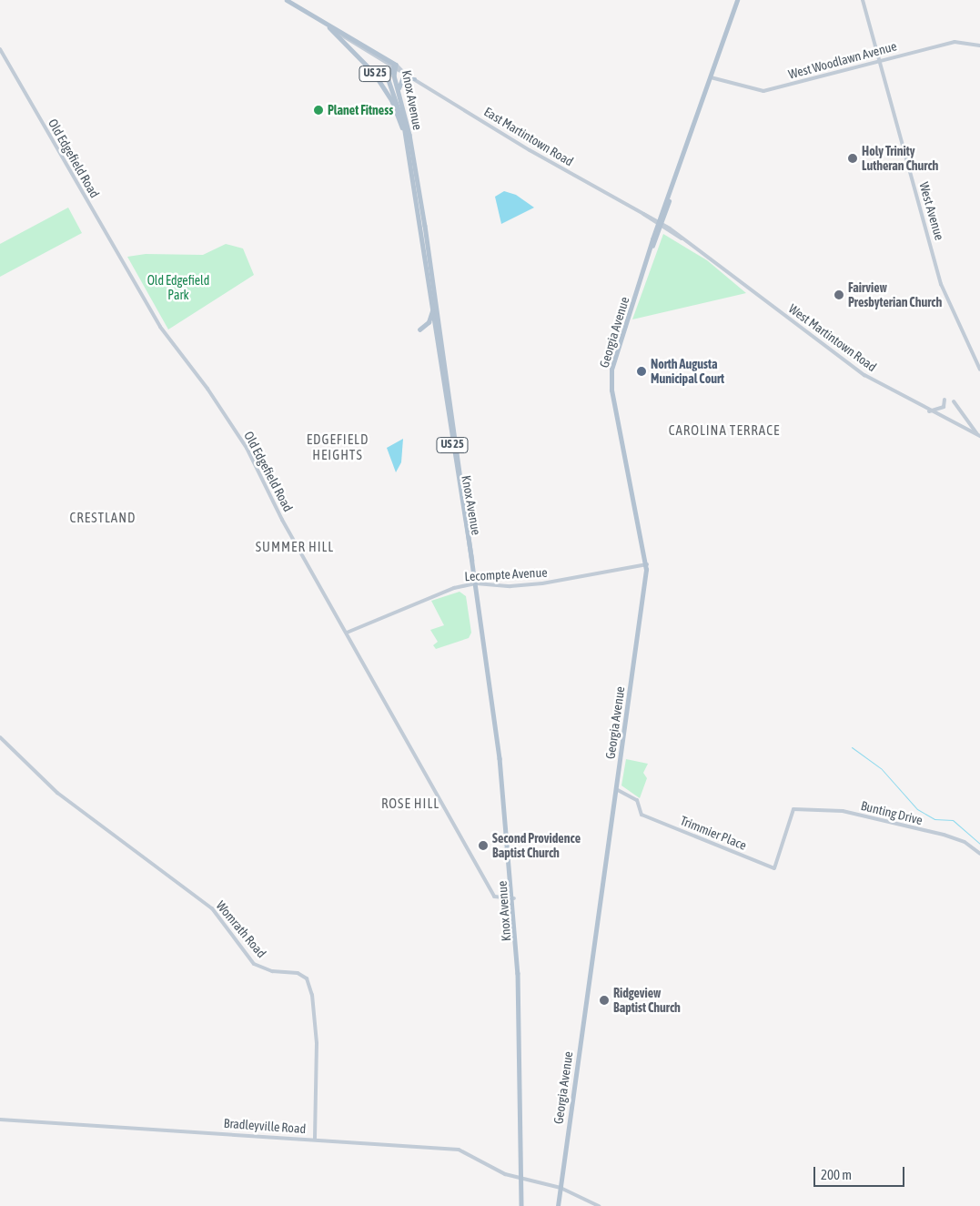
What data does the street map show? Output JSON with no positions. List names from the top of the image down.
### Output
{
  "streets": {
    "main road": [
      "US 25",
      "Knox Avenue",
      "East Martintown Road",
      "Georgia Avenue"
    ],
    "street": [
      "West Woodlawn Avenue",
      "Old Edgefield Road",
      "West Avenue",
      "West Martintown Road",
      "Lecompte Avenue",
      "Bunting Drive",
      "Trimmier Place",
      "Womrath Road",
      "Bradleyville Road"
    ]
  },
  "crossings": [
    ["West Woodlawn Avenue", "West Avenue"],
    ["West Woodlawn Avenue", "Georgia Avenue"],
    ["US 25", "Knox Avenue"],
    ["US 25", "East Martintown Road"],
    ["Knox Avenue", "East Martintown Road"],
    ["Knox Avenue", "Old Edgefield Road"],
    ["Knox Avenue", "Lecompte Avenue"],
    ["Knox Avenue", "Bradleyville Road"],
    ["East Martintown Road", "Georgia Avenue"],
    ["East Martintown Road", "West Martintown Road"],
    ["Old Edgefield Road", "Lecompte Avenue"],
    ["Georgia Avenue", "West Martintown Road"],
    ["Georgia Avenue", "Lecompte Avenue"],
    ["Georgia Avenue", "Trimmier Place"],
    ["Georgia Avenue", "Bradleyville Road"],
    ["Bunting Drive", "Trimmier Place"],
    ["Womrath Road", "Bradleyville Road"]
  ],
  "districts": [
    "CAROLINA TERRACE",
    "EDGEFIELD HEIGHTS",
    "CRESTLAND",
    "SUMMER HILL",
    "ROSE HILL"
  ],
  "parks": ["Old Edgefield Park"],
  "places": [
    "Planet Fitness",
    "Holy Trinity Lutheran Church",
    "Fairview Presbyterian Church",
    "North Augusta Municipal Court",
    "Second Providence Baptist Church",
    "Ridgeview Baptist Church"
  ],
  "scale_bar": "200 m"
}
